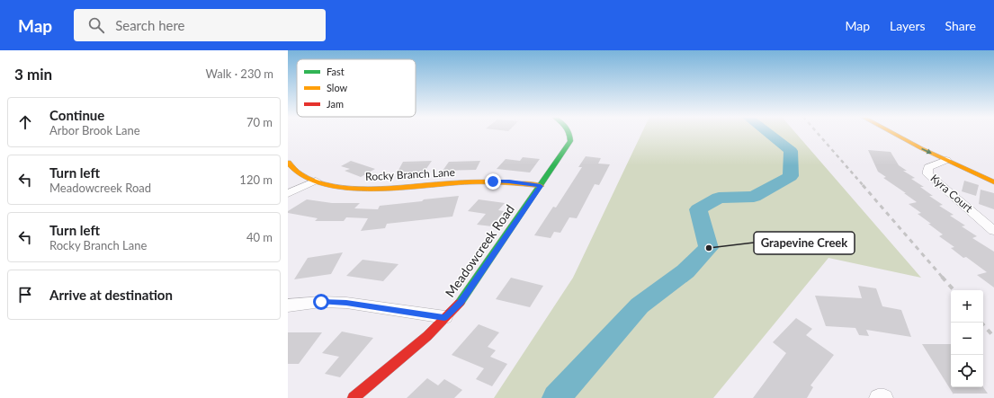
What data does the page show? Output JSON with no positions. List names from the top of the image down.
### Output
{
  "streets": {
    "street": ["Rocky Branch Lane", "Kyra Court", "Meadowcreek Road"]
  },
  "crossings": [
    ["Rocky Branch Lane", "Meadowcreek Road"]
  ],
  "places": ["Grapevine Creek"],
  "legend": ["Fast", "Slow", "Jam"],
  "page": {
    "header": "Map",
    "search": "Search here",
    "nav": ["Map", "Layers", "Share"],
    "heading": ["3 min", "Walk · 230 m"],
    "list": [
      ["Continue", "Arbor Brook Lane", "70 m"],
      ["Turn left", "Meadowcreek Road", "120 m"],
      ["Turn left", "Rocky Branch Lane", "40 m"],
      "Arrive at destination"
    ],
    "map_buttons": ["+", "−"]
  }
}
